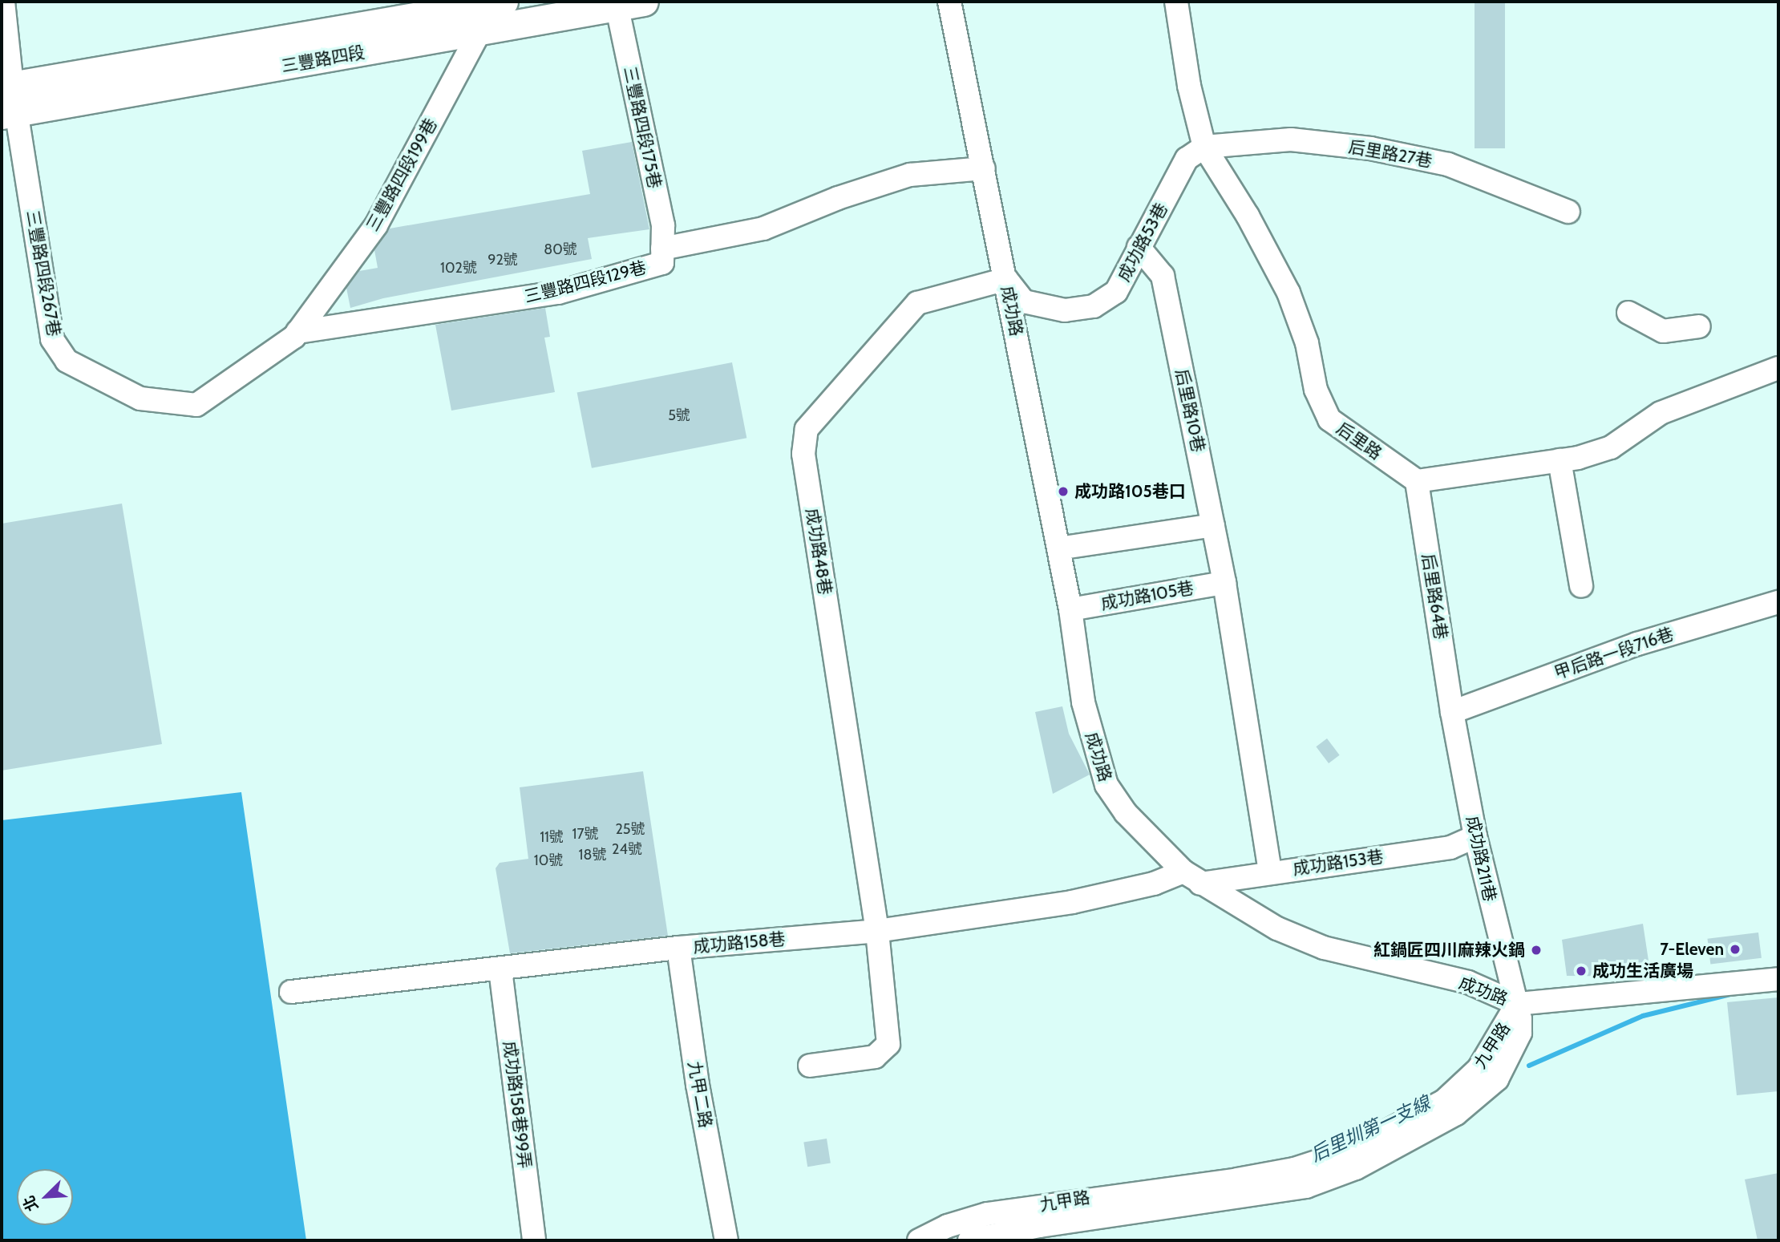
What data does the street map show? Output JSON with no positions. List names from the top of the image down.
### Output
{
  "streets": {
    "main road": ["三豐路四段"],
    "street": [
      "三豐路四段175巷",
      "后里路27巷",
      "三豐路四段199巷",
      "成功路53巷",
      "三豐路四段267巷",
      "三豐路四段129巷",
      "成功路",
      "后里路10巷",
      "后里路",
      "成功路48巷",
      "成功路105巷",
      "后里路64巷",
      "甲后路一段716巷",
      "成功路211巷",
      "成功路153巷",
      "成功路158巷",
      "九甲路",
      "九甲二路",
      "成功路158巷99弄"
    ]
  },
  "crossings": [
    ["三豐路四段", "三豐路四段175巷"],
    ["三豐路四段", "三豐路四段199巷"],
    ["三豐路四段", "三豐路四段267巷"],
    ["三豐路四段175巷", "三豐路四段129巷"],
    ["后里路27巷", "成功路53巷"],
    ["后里路27巷", "后里路"],
    ["三豐路四段199巷", "三豐路四段267巷"],
    ["三豐路四段199巷", "三豐路四段129巷"],
    ["成功路53巷", "成功路"],
    ["成功路53巷", "后里路10巷"],
    ["成功路53巷", "后里路"],
    ["成功路53巷", "成功路48巷"],
    ["三豐路四段267巷", "三豐路四段129巷"],
    ["三豐路四段129巷", "成功路"],
    ["成功路", "成功路48巷"],
    ["成功路", "成功路105巷"],
    ["成功路", "成功路211巷"],
    ["成功路", "成功路153巷"],
    ["成功路", "成功路158巷"],
    ["成功路", "九甲路"],
    ["后里路10巷", "成功路105巷"],
    ["后里路10巷", "成功路153巷"],
    ["后里路", "后里路64巷"],
    ["成功路48巷", "成功路158巷"],
    ["后里路64巷", "甲后路一段716巷"],
    ["后里路64巷", "成功路211巷"],
    ["甲后路一段716巷", "成功路211巷"],
    ["成功路211巷", "成功路153巷"],
    ["成功路211巷", "九甲路"],
    ["成功路153巷", "成功路158巷"],
    ["成功路158巷", "九甲二路"],
    ["成功路158巷", "成功路158巷99弄"]
  ],
  "water": ["后里圳第一支線"],
  "places": [
    "成功路105巷口",
    "7-Eleven",
    "紅鍋匠四川麻辣火鍋",
    "成功生活廣場"
  ],
  "house_numbers": [
    "80號",
    "92號",
    "102號",
    "5號",
    "25號",
    "17號",
    "11號",
    "24號",
    "18號",
    "10號"
  ],
  "north": "bottom left"
}
